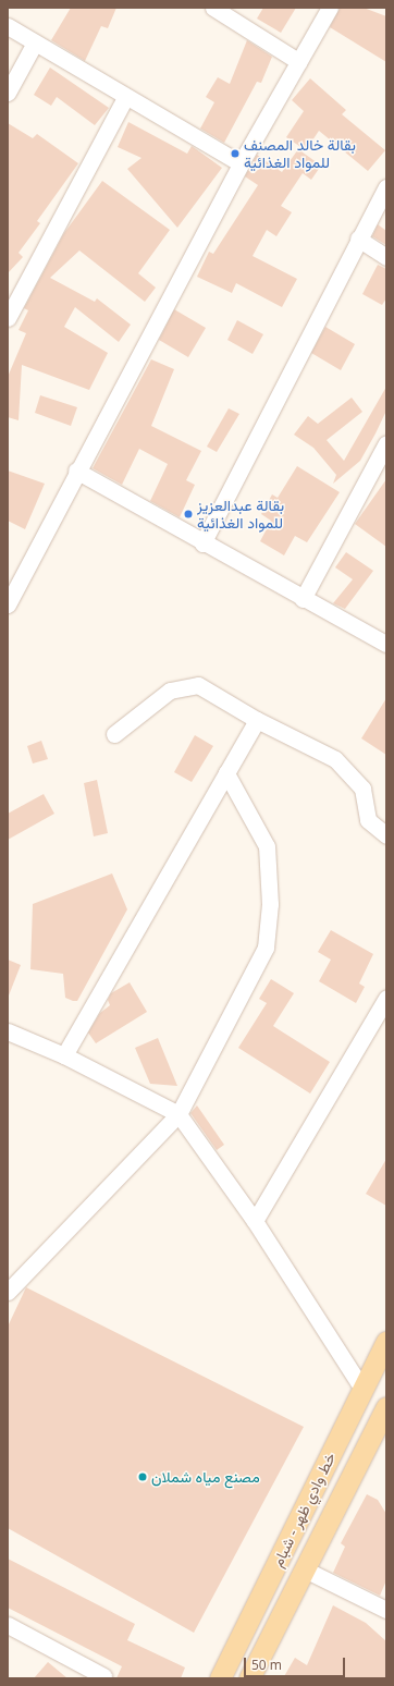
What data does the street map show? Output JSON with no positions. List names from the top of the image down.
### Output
{
  "streets": {
    "main road": ["خط وادي ظهر - شبام"]
  },
  "places": ["بقالة خالد المصنف للمواد الغذائية", "بقالة عبدالعزيز للمواد الغذائية", "مصنع مياه شملان"],
  "scale_bar": "50 m"
}
